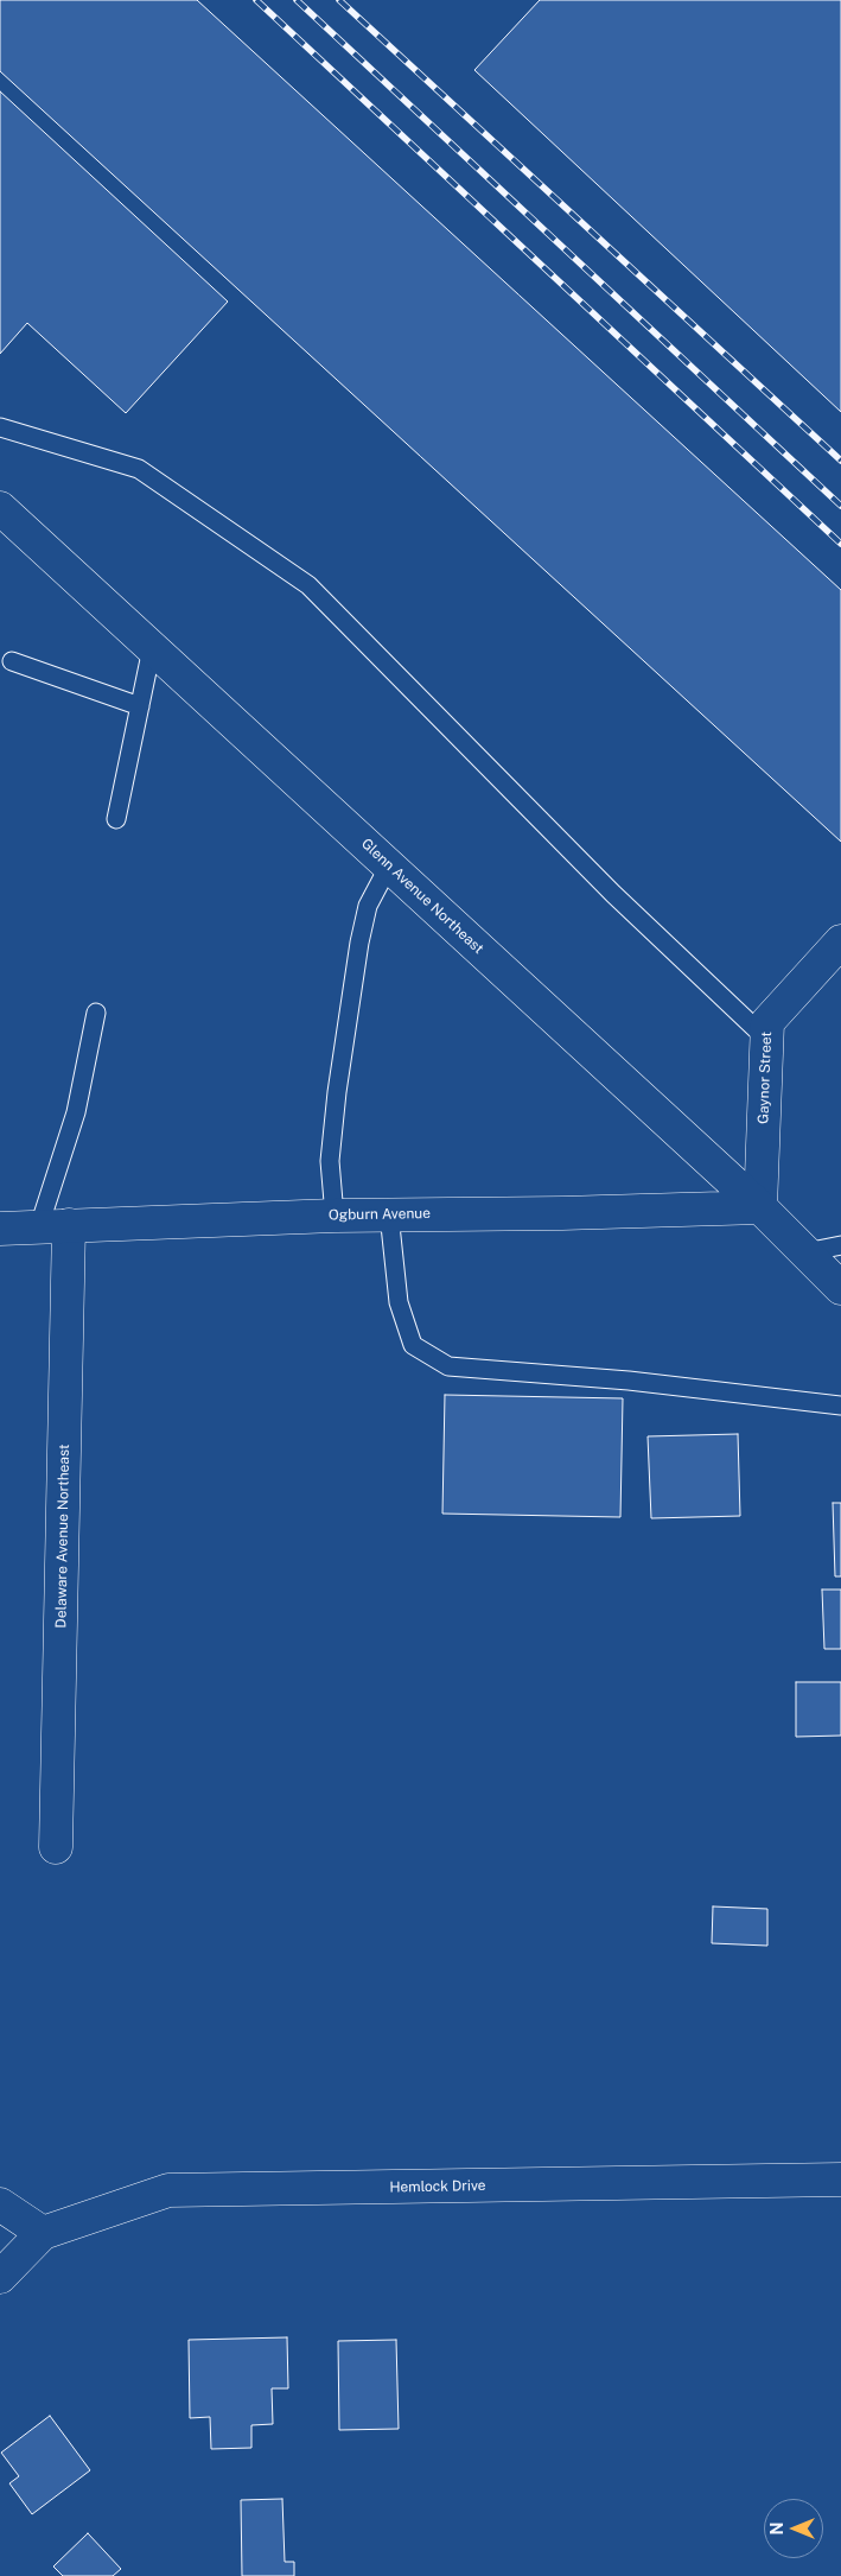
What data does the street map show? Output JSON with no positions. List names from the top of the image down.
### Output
{
  "streets": {
    "street": [
      "Glenn Avenue Northeast",
      "Gaynor Street",
      "Ogburn Avenue",
      "Delaware Avenue Northeast",
      "Hemlock Drive"
    ]
  },
  "crossings": [
    ["Glenn Avenue Northeast", "Gaynor Street"],
    ["Glenn Avenue Northeast", "Ogburn Avenue"],
    ["Gaynor Street", "Ogburn Avenue"],
    ["Ogburn Avenue", "Delaware Avenue Northeast"]
  ],
  "north": "left"
}
